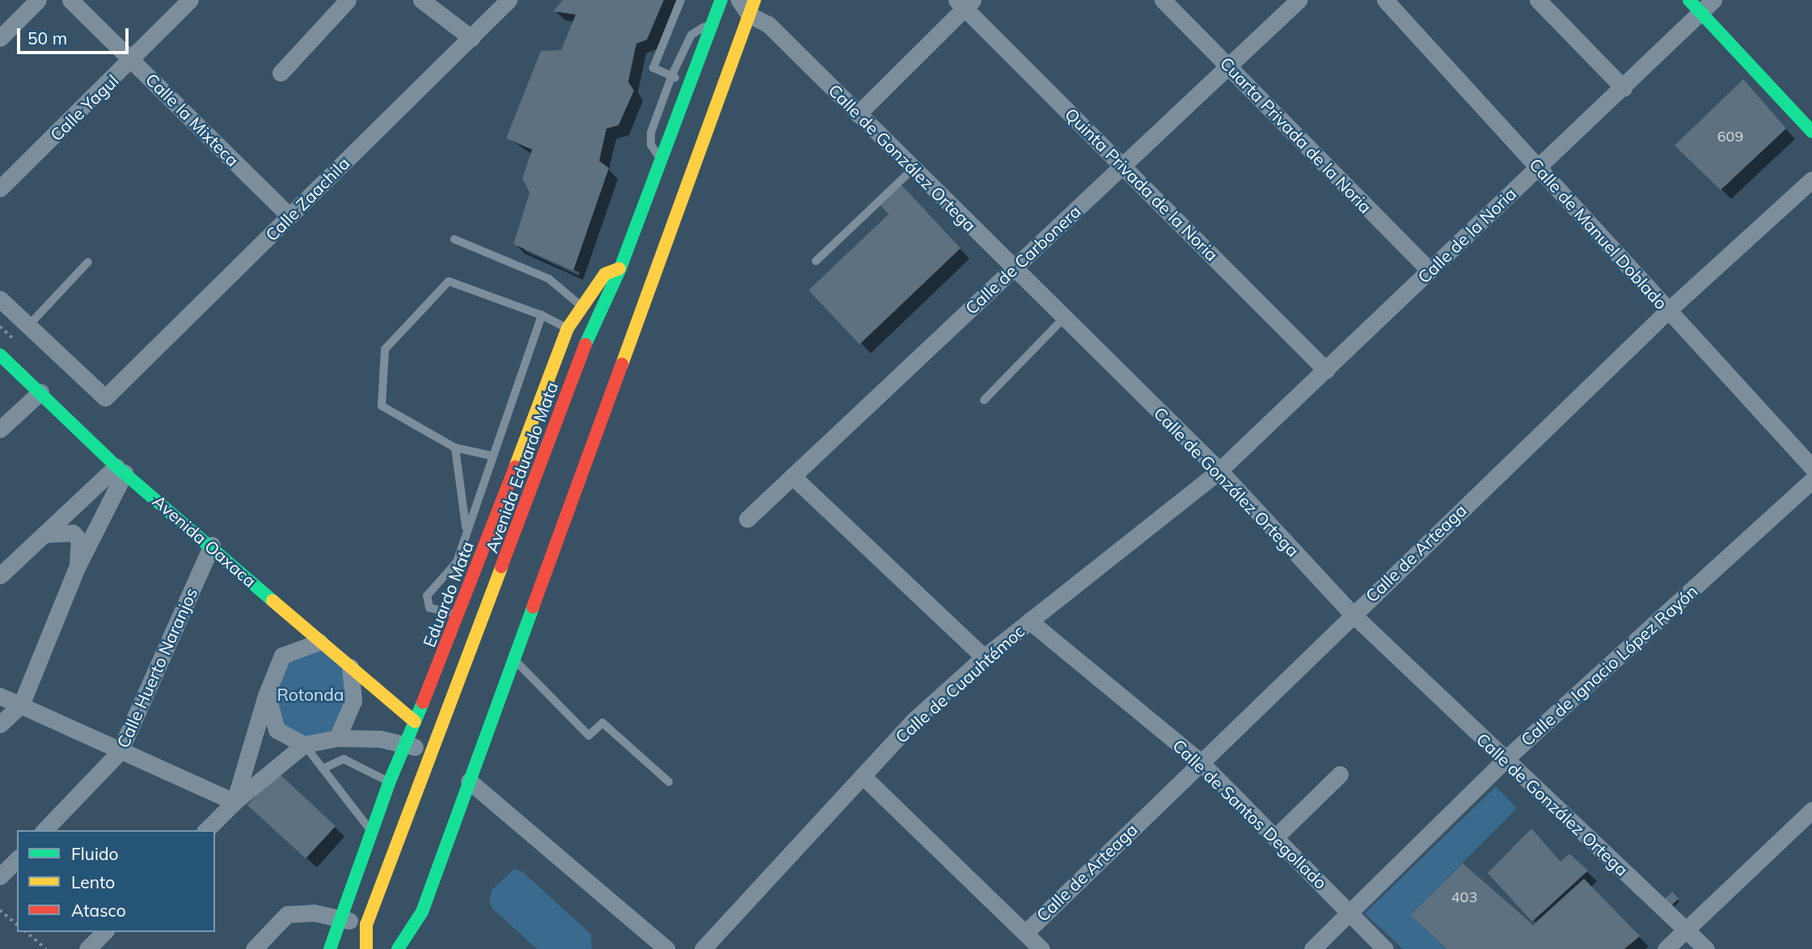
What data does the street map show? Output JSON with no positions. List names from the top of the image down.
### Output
{
  "streets": {
    "main road": ["Avenida Eduardo Mata", "Avenida Oaxaca", "Eduardo Mata"],
    "street": [
      "Calle Yagul",
      "Calle la Mixteca",
      "Cuarta Privada de la Noria",
      "Calle de González Ortega",
      "Quinta Privada de la Noria",
      "Calle Zaachila",
      "Calle de Manuel Doblado",
      "Calle de la Noria",
      "Calle de Carbonera",
      "Calle de Arteaga",
      "Calle de Ignacio López Rayón",
      "Calle Huerto Naranjos",
      "Calle de Cuauhtémoc",
      "Calle de Santos Degollado"
    ]
  },
  "crossings": [
    ["Calle Yagul", "Calle la Mixteca"],
    ["Calle la Mixteca", "Calle Zaachila"],
    ["Cuarta Privada de la Noria", "Calle de la Noria"],
    ["Cuarta Privada de la Noria", "Calle de Carbonera"],
    ["Calle de González Ortega", "Calle de la Noria"],
    ["Calle de González Ortega", "Calle de Carbonera"],
    ["Calle de González Ortega", "Calle de Arteaga"],
    ["Calle de González Ortega", "Calle de Ignacio López Rayón"],
    ["Calle de González Ortega", "Calle de Cuauhtémoc"],
    ["Quinta Privada de la Noria", "Calle de la Noria"],
    ["Quinta Privada de la Noria", "Calle de Carbonera"],
    ["Calle de Manuel Doblado", "Calle de la Noria"],
    ["Calle de Manuel Doblado", "Calle de Arteaga"],
    ["Calle de la Noria", "Calle de Cuauhtémoc"],
    ["Avenida Eduardo Mata", "Eduardo Mata"],
    ["Avenida Oaxaca", "Eduardo Mata"],
    ["Avenida Oaxaca", "Calle Huerto Naranjos"],
    ["Calle de Arteaga", "Calle de Santos Degollado"],
    ["Calle de Ignacio López Rayón", "Calle de Santos Degollado"],
    ["Calle de Cuauhtémoc", "Calle de Santos Degollado"]
  ],
  "parks": ["Rotonda"],
  "house_numbers": ["609", "403"],
  "legend": ["Fluido", "Lento", "Atasco"],
  "scale_bar": "50 m"
}
